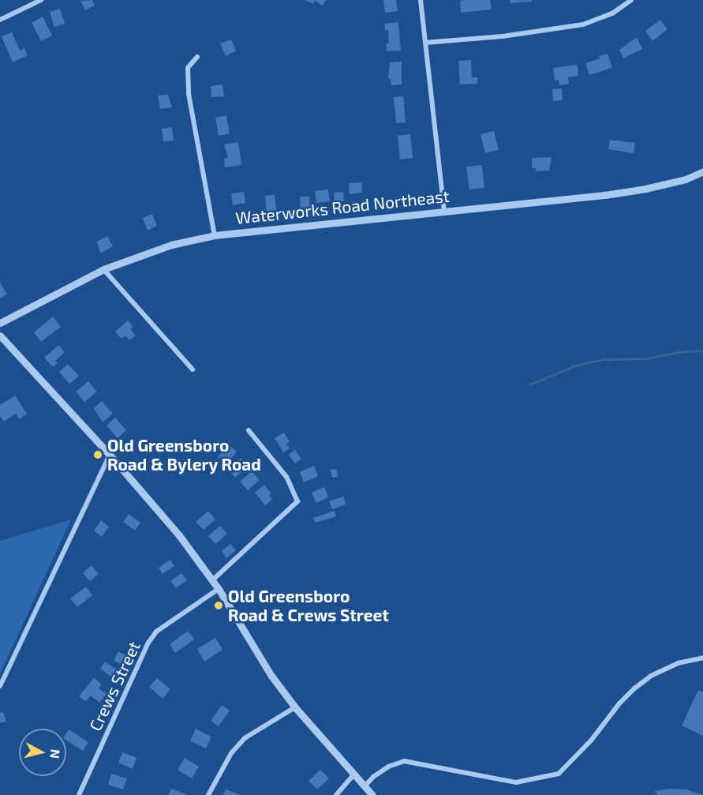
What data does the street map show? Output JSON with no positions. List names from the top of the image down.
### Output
{
  "streets": {
    "street": ["Waterworks Road Northeast", "Crews Street"]
  },
  "places": ["Old Greensboro Road & Bylery Road", "Old Greensboro Road & Crews Street"],
  "north": "right"
}
